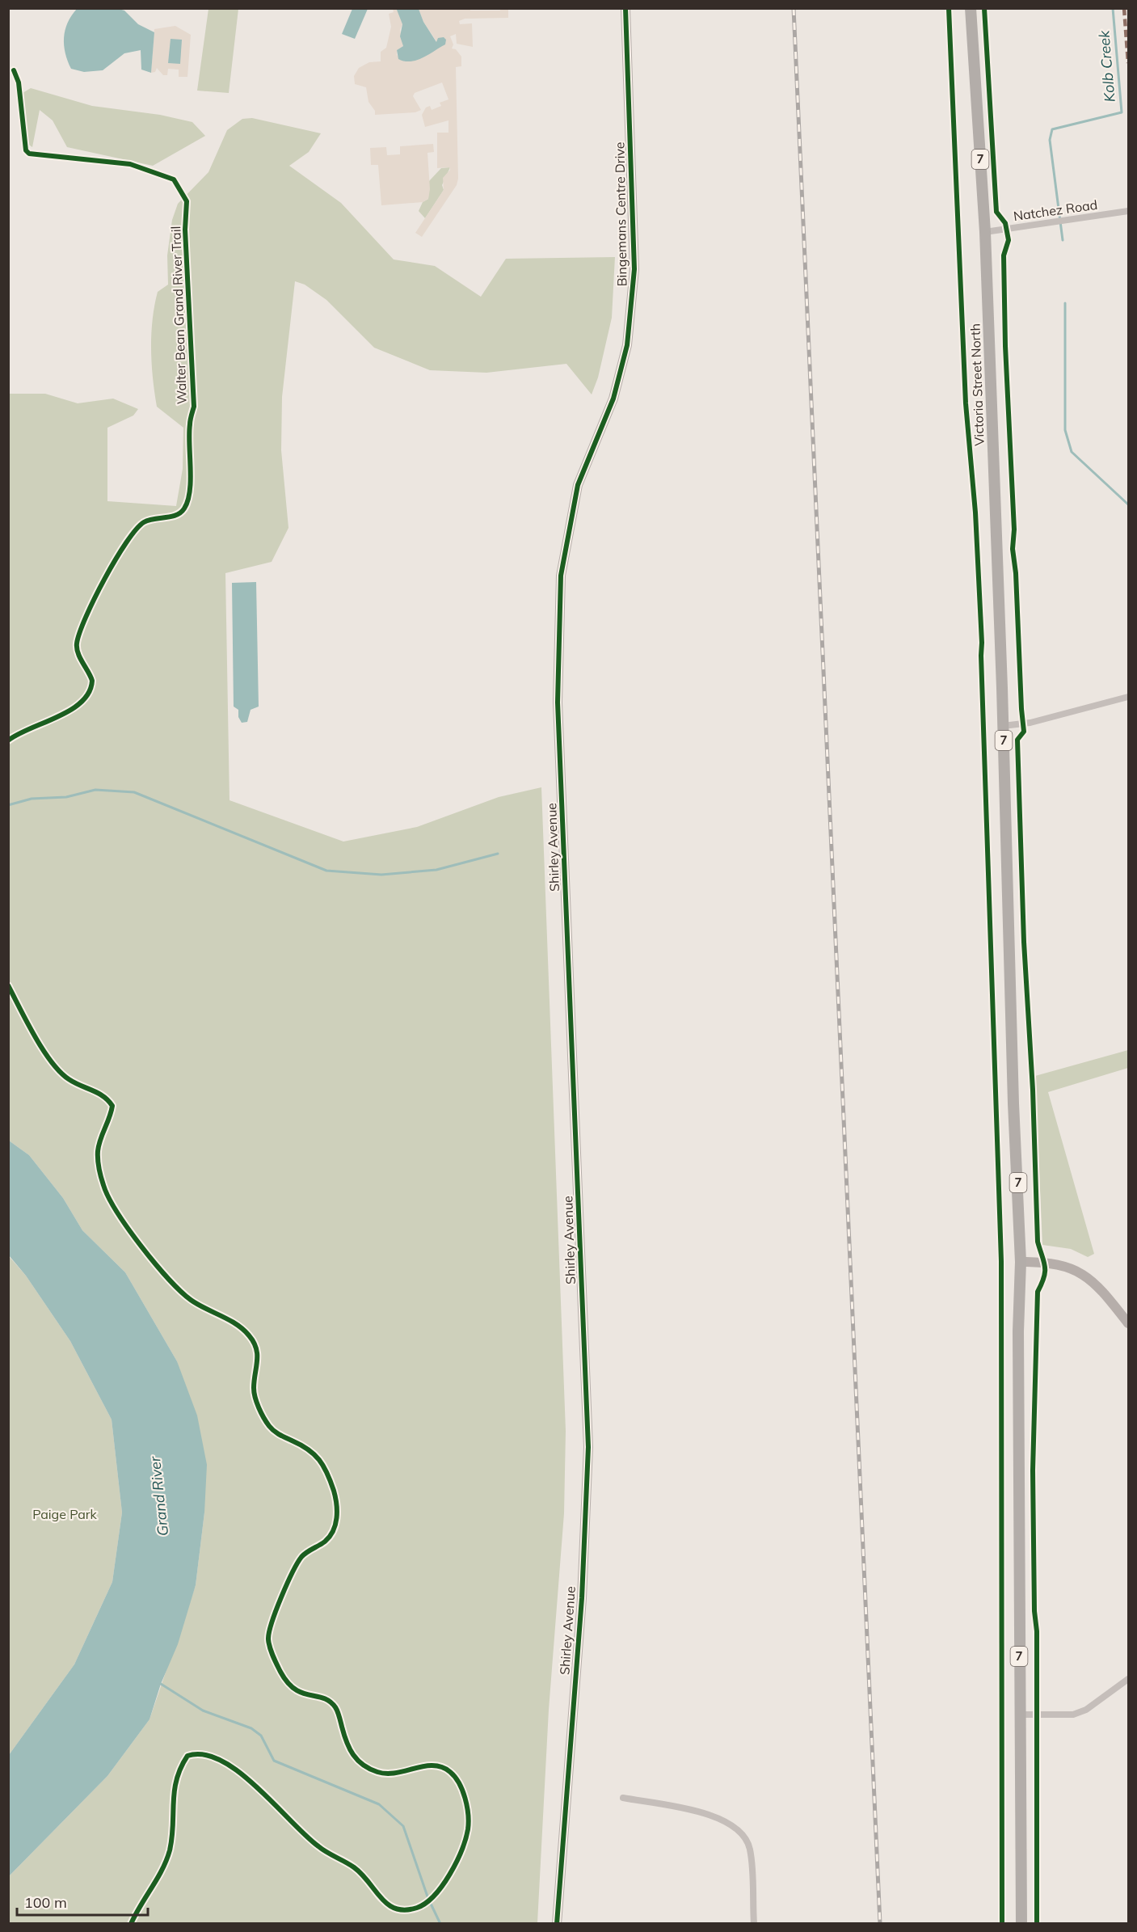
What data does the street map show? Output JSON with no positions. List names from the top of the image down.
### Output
{
  "streets": {
    "main road": [
      "7",
      "Bingemans Centre Drive",
      "Victoria Street North",
      "Shirley Avenue"
    ],
    "street": ["Natchez Road"],
    "cycle path": ["Walter Bean Grand River Trail"]
  },
  "crossings": [
    ["Natchez Road", "Victoria Street North"],
    ["Bingemans Centre Drive", "Shirley Avenue"]
  ],
  "water": ["Kolb Creek", "Grand River"],
  "parks": ["Paige Park"],
  "scale_bar": "100 m"
}
